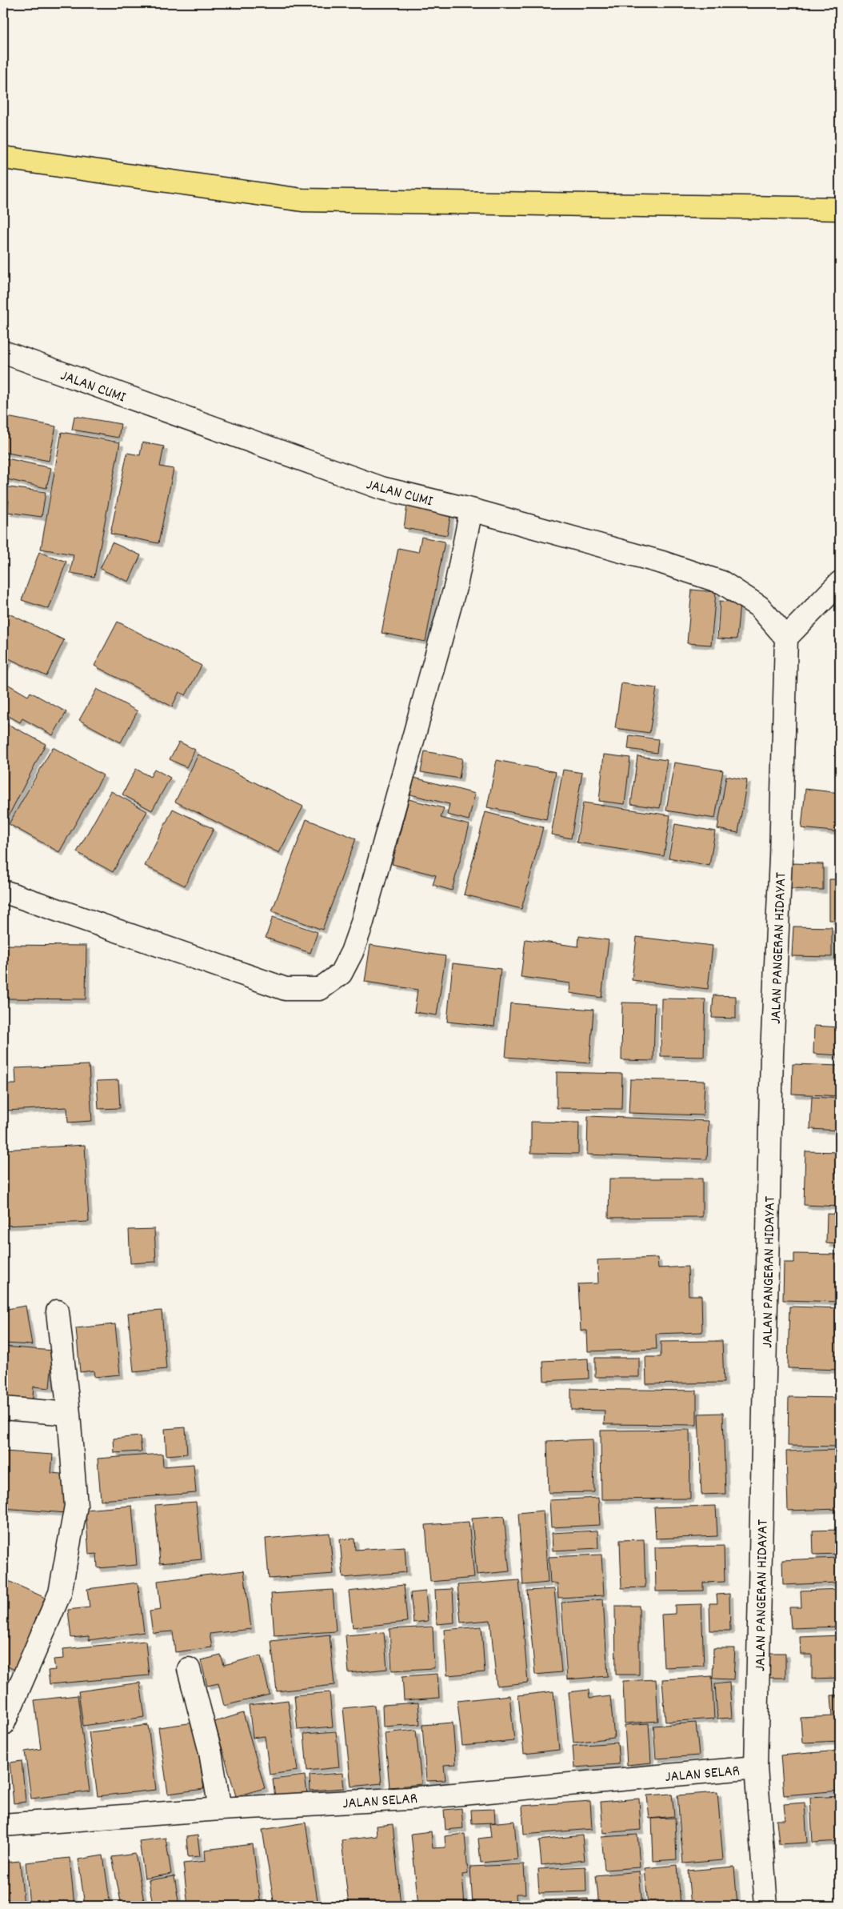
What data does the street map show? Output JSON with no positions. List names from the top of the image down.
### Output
{
  "streets": {
    "street": ["JALAN CUMI", "JALAN PANGERAN HIDAYAT", "JALAN SELAR"]
  },
  "crossings": [
    ["JALAN CUMI", "JALAN PANGERAN HIDAYAT"],
    ["JALAN PANGERAN HIDAYAT", "JALAN SELAR"]
  ]
}
